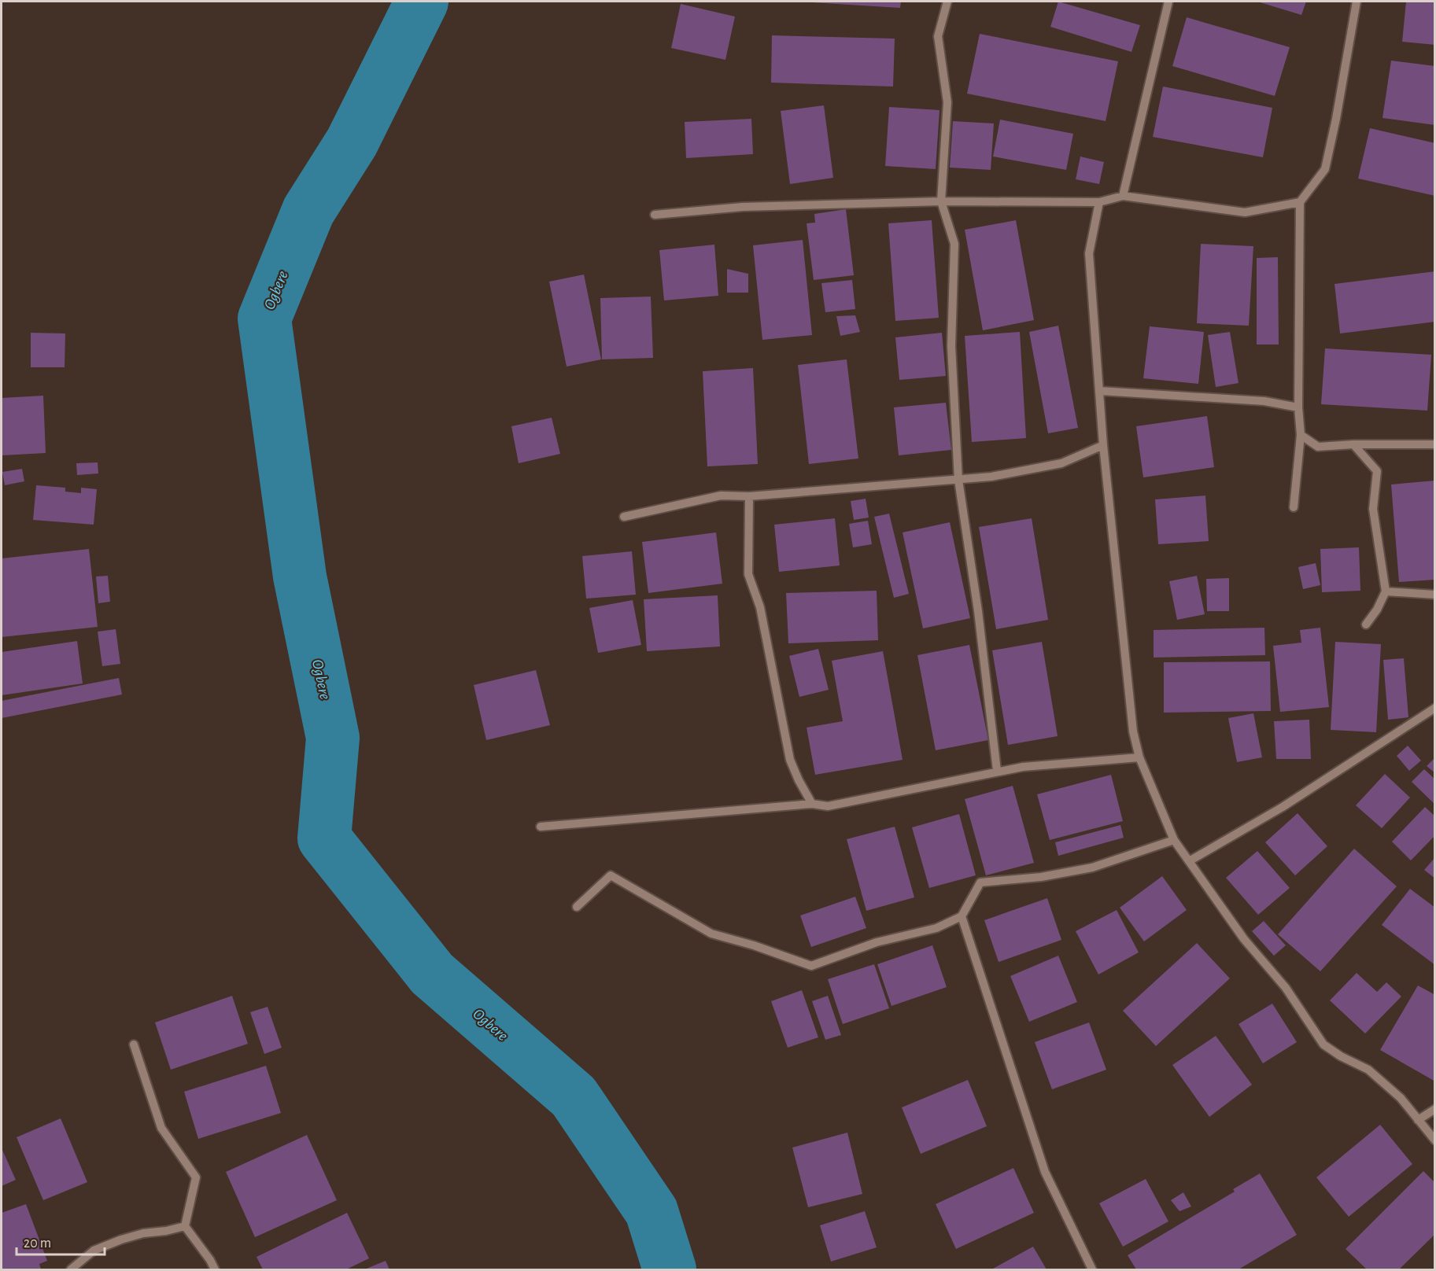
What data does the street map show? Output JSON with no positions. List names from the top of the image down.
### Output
{
  "water": ["Ogbere"],
  "scale_bar": "20 m"
}
